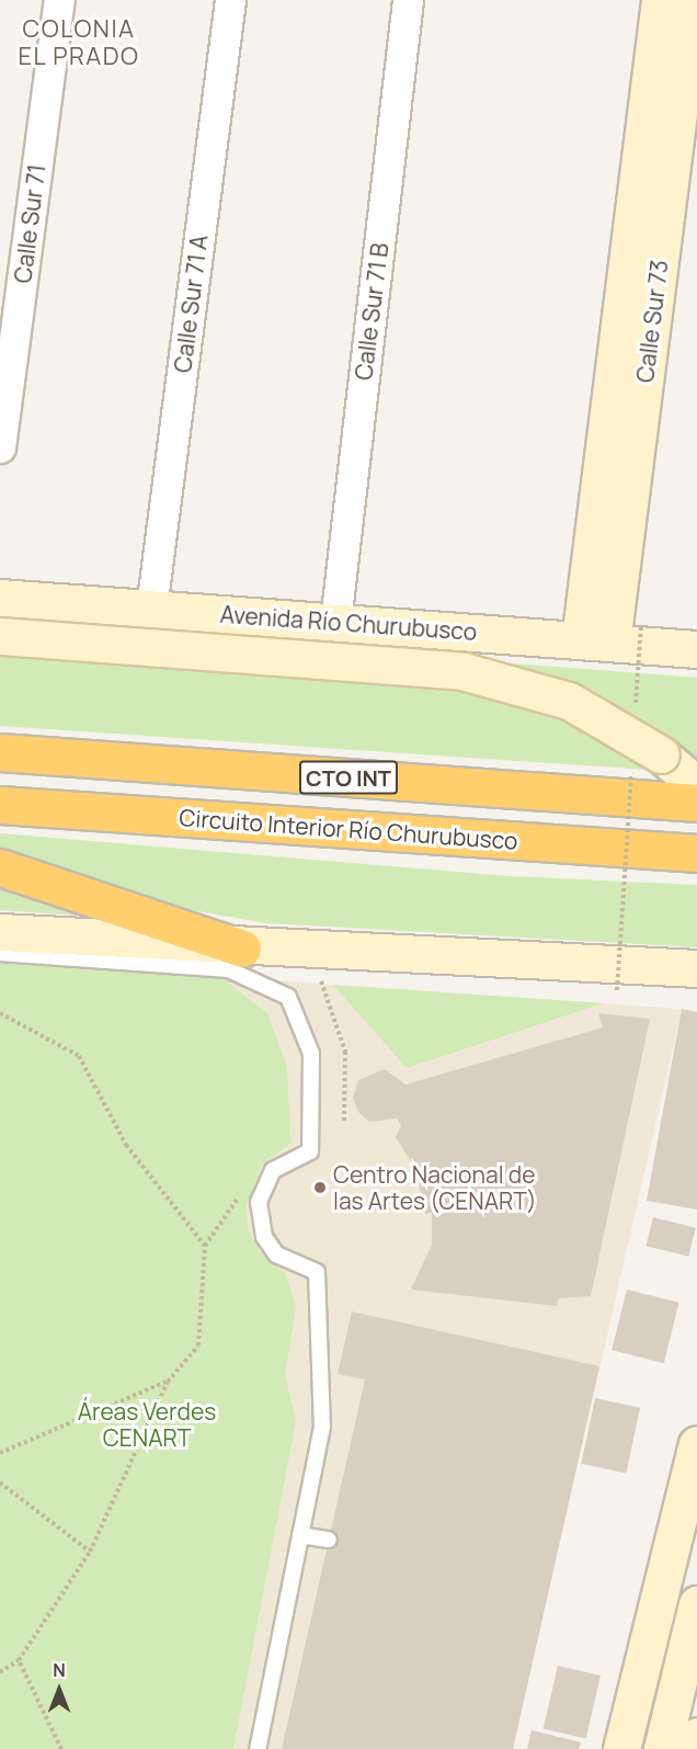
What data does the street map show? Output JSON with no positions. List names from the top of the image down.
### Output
{
  "streets": {
    "highway": ["CTO INT", "Circuito Interior Río Churubusco"],
    "main road": ["Calle Sur 73", "Avenida Río Churubusco"],
    "street": ["Calle Sur 71", "Calle Sur 71 A", "Calle Sur 71 B"]
  },
  "crossings": [
    ["Calle Sur 71 A", "Avenida Río Churubusco"],
    ["Calle Sur 71 B", "Avenida Río Churubusco"],
    ["Calle Sur 73", "Avenida Río Churubusco"]
  ],
  "districts": ["COLONIA EL PRADO"],
  "parks": ["Áreas Verdes CENART"],
  "places": ["Centro Nacional de las Artes (CENART)"],
  "north": "top"
}
